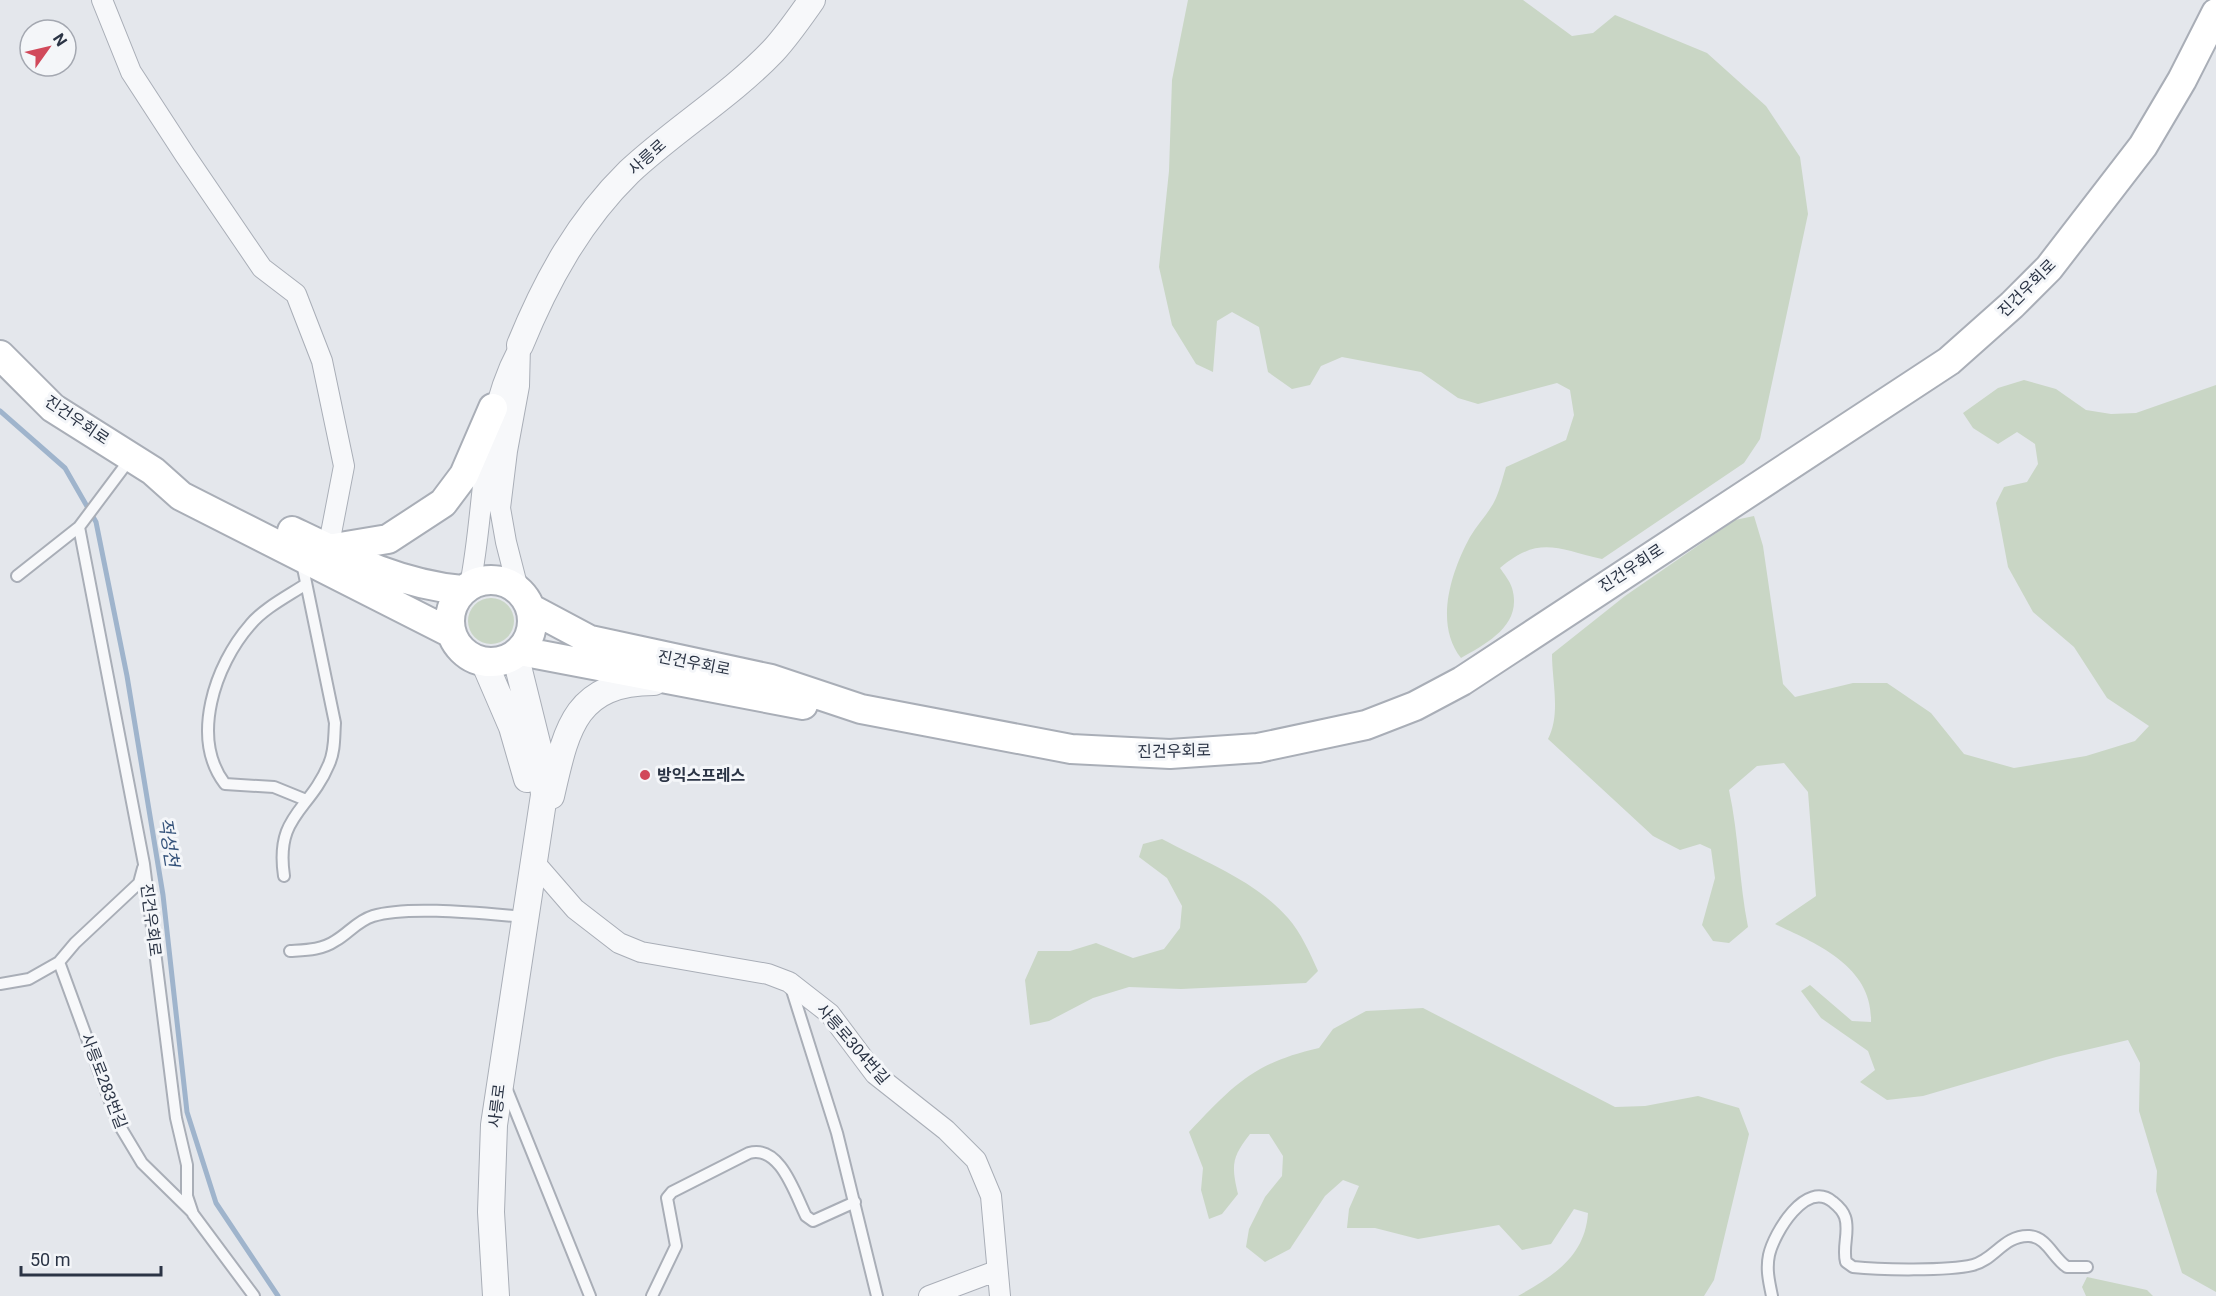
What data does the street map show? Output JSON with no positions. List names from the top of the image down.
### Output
{
  "streets": {
    "main road": ["진건우회로"],
    "street": ["사릉로", "사릉로304번길"],
    "lane": ["사릉로283번길"]
  },
  "crossings": [
    ["사릉로", "진건우회로"],
    ["사릉로", "사릉로304번길"],
    ["진건우회로", "사릉로283번길"]
  ],
  "water": ["적성천"],
  "places": ["방익스프레스"],
  "scale_bar": "50 m",
  "north": "top right"
}
